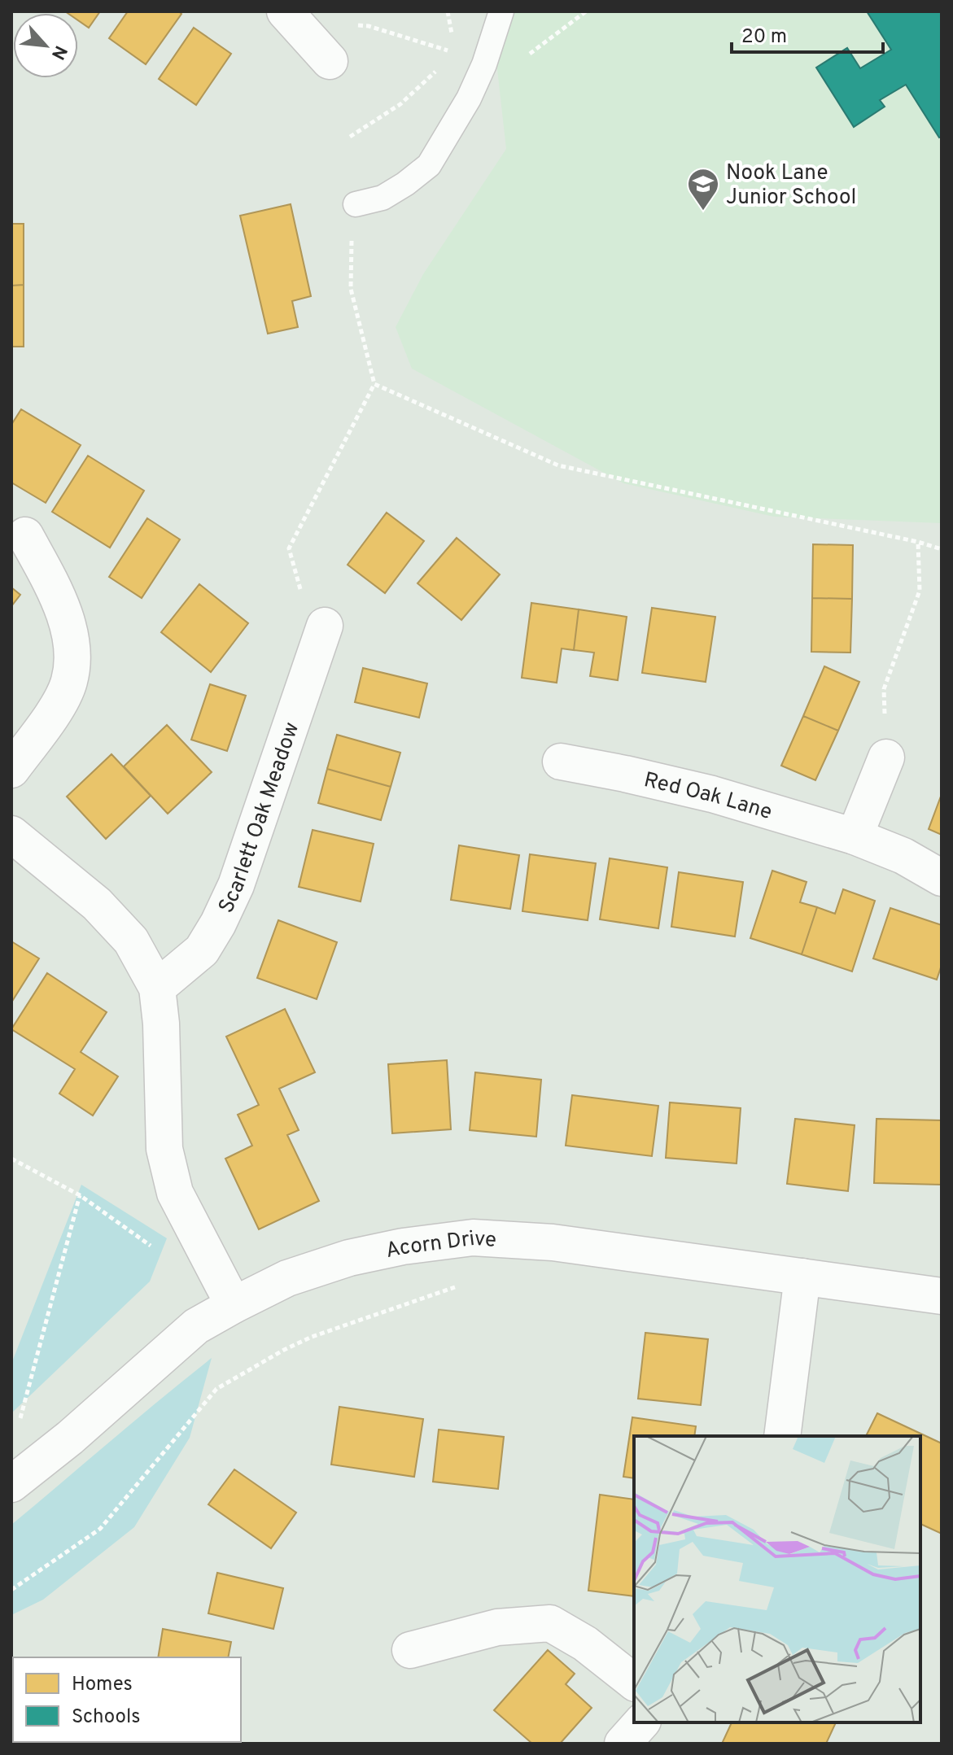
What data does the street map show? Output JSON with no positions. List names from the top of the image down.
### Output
{
  "streets": {
    "street": ["Red Oak Lane", "Scarlett Oak Meadow", "Acorn Drive"]
  },
  "places": {
    "school or university": ["Nook Lane Junior School"]
  },
  "legend": ["Homes", "Schools"],
  "scale_bar": "20 m",
  "north": "bottom right"
}
